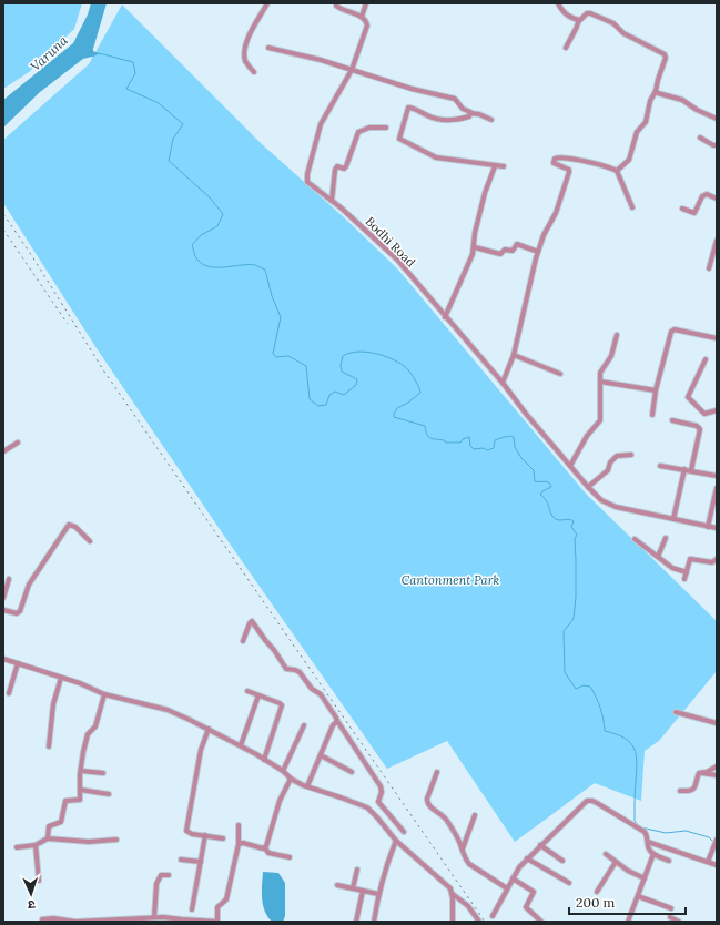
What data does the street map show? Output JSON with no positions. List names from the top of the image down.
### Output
{
  "streets": {
    "street": ["Bodhi Road"]
  },
  "water": ["Varuna"],
  "parks": ["Cantonment Park"],
  "scale_bar": "200 m",
  "north": "bottom"
}
